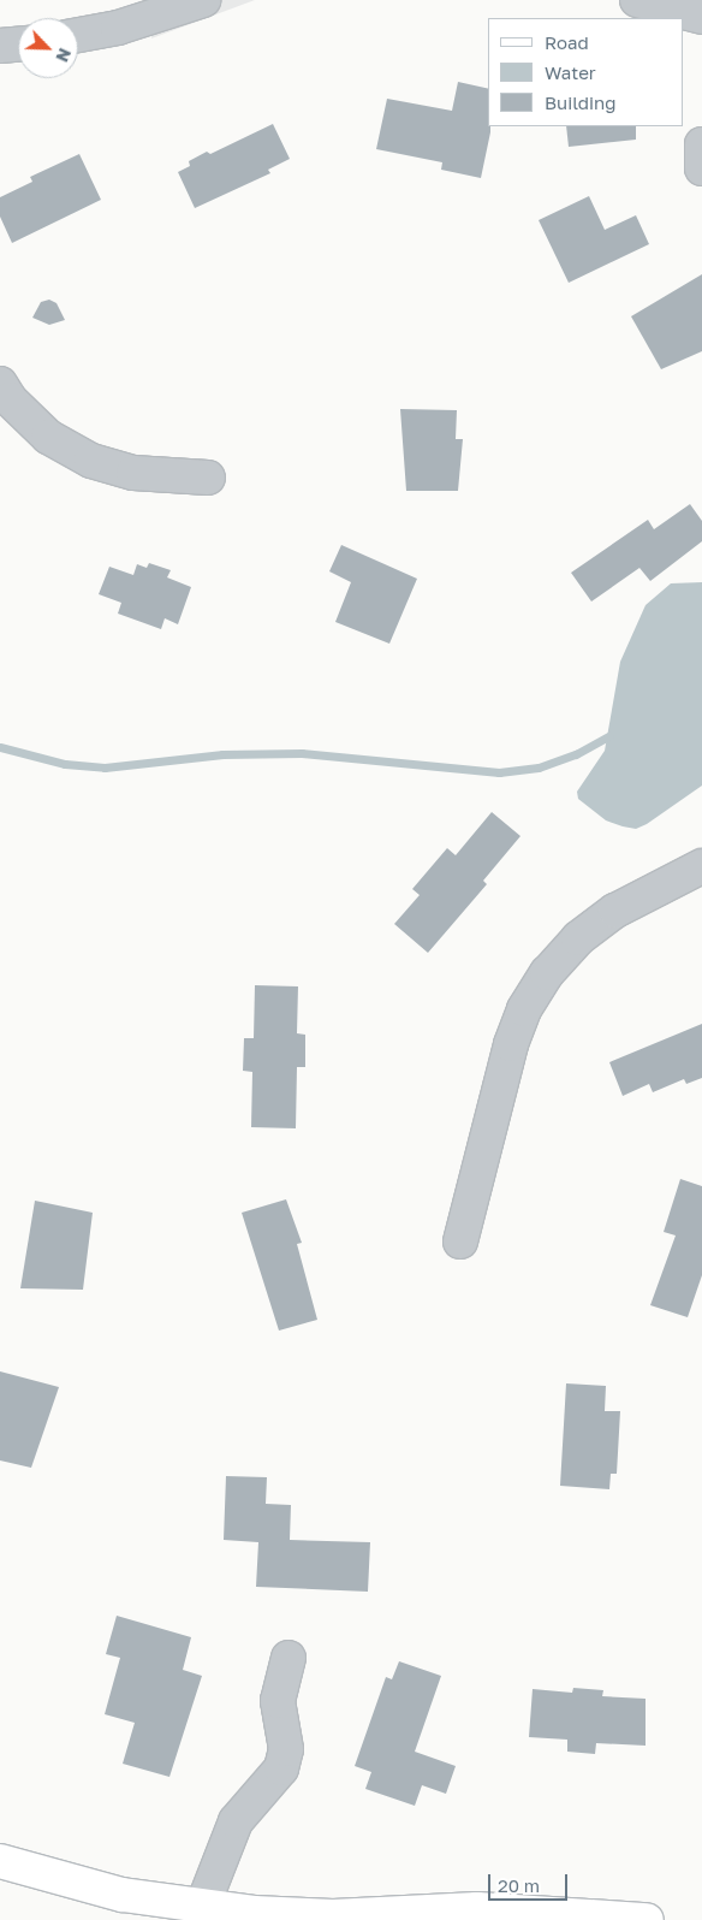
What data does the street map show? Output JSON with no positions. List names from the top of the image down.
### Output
{
  "legend": ["Road", "Water", "Building"],
  "scale_bar": "20 m",
  "north": "bottom right"
}
